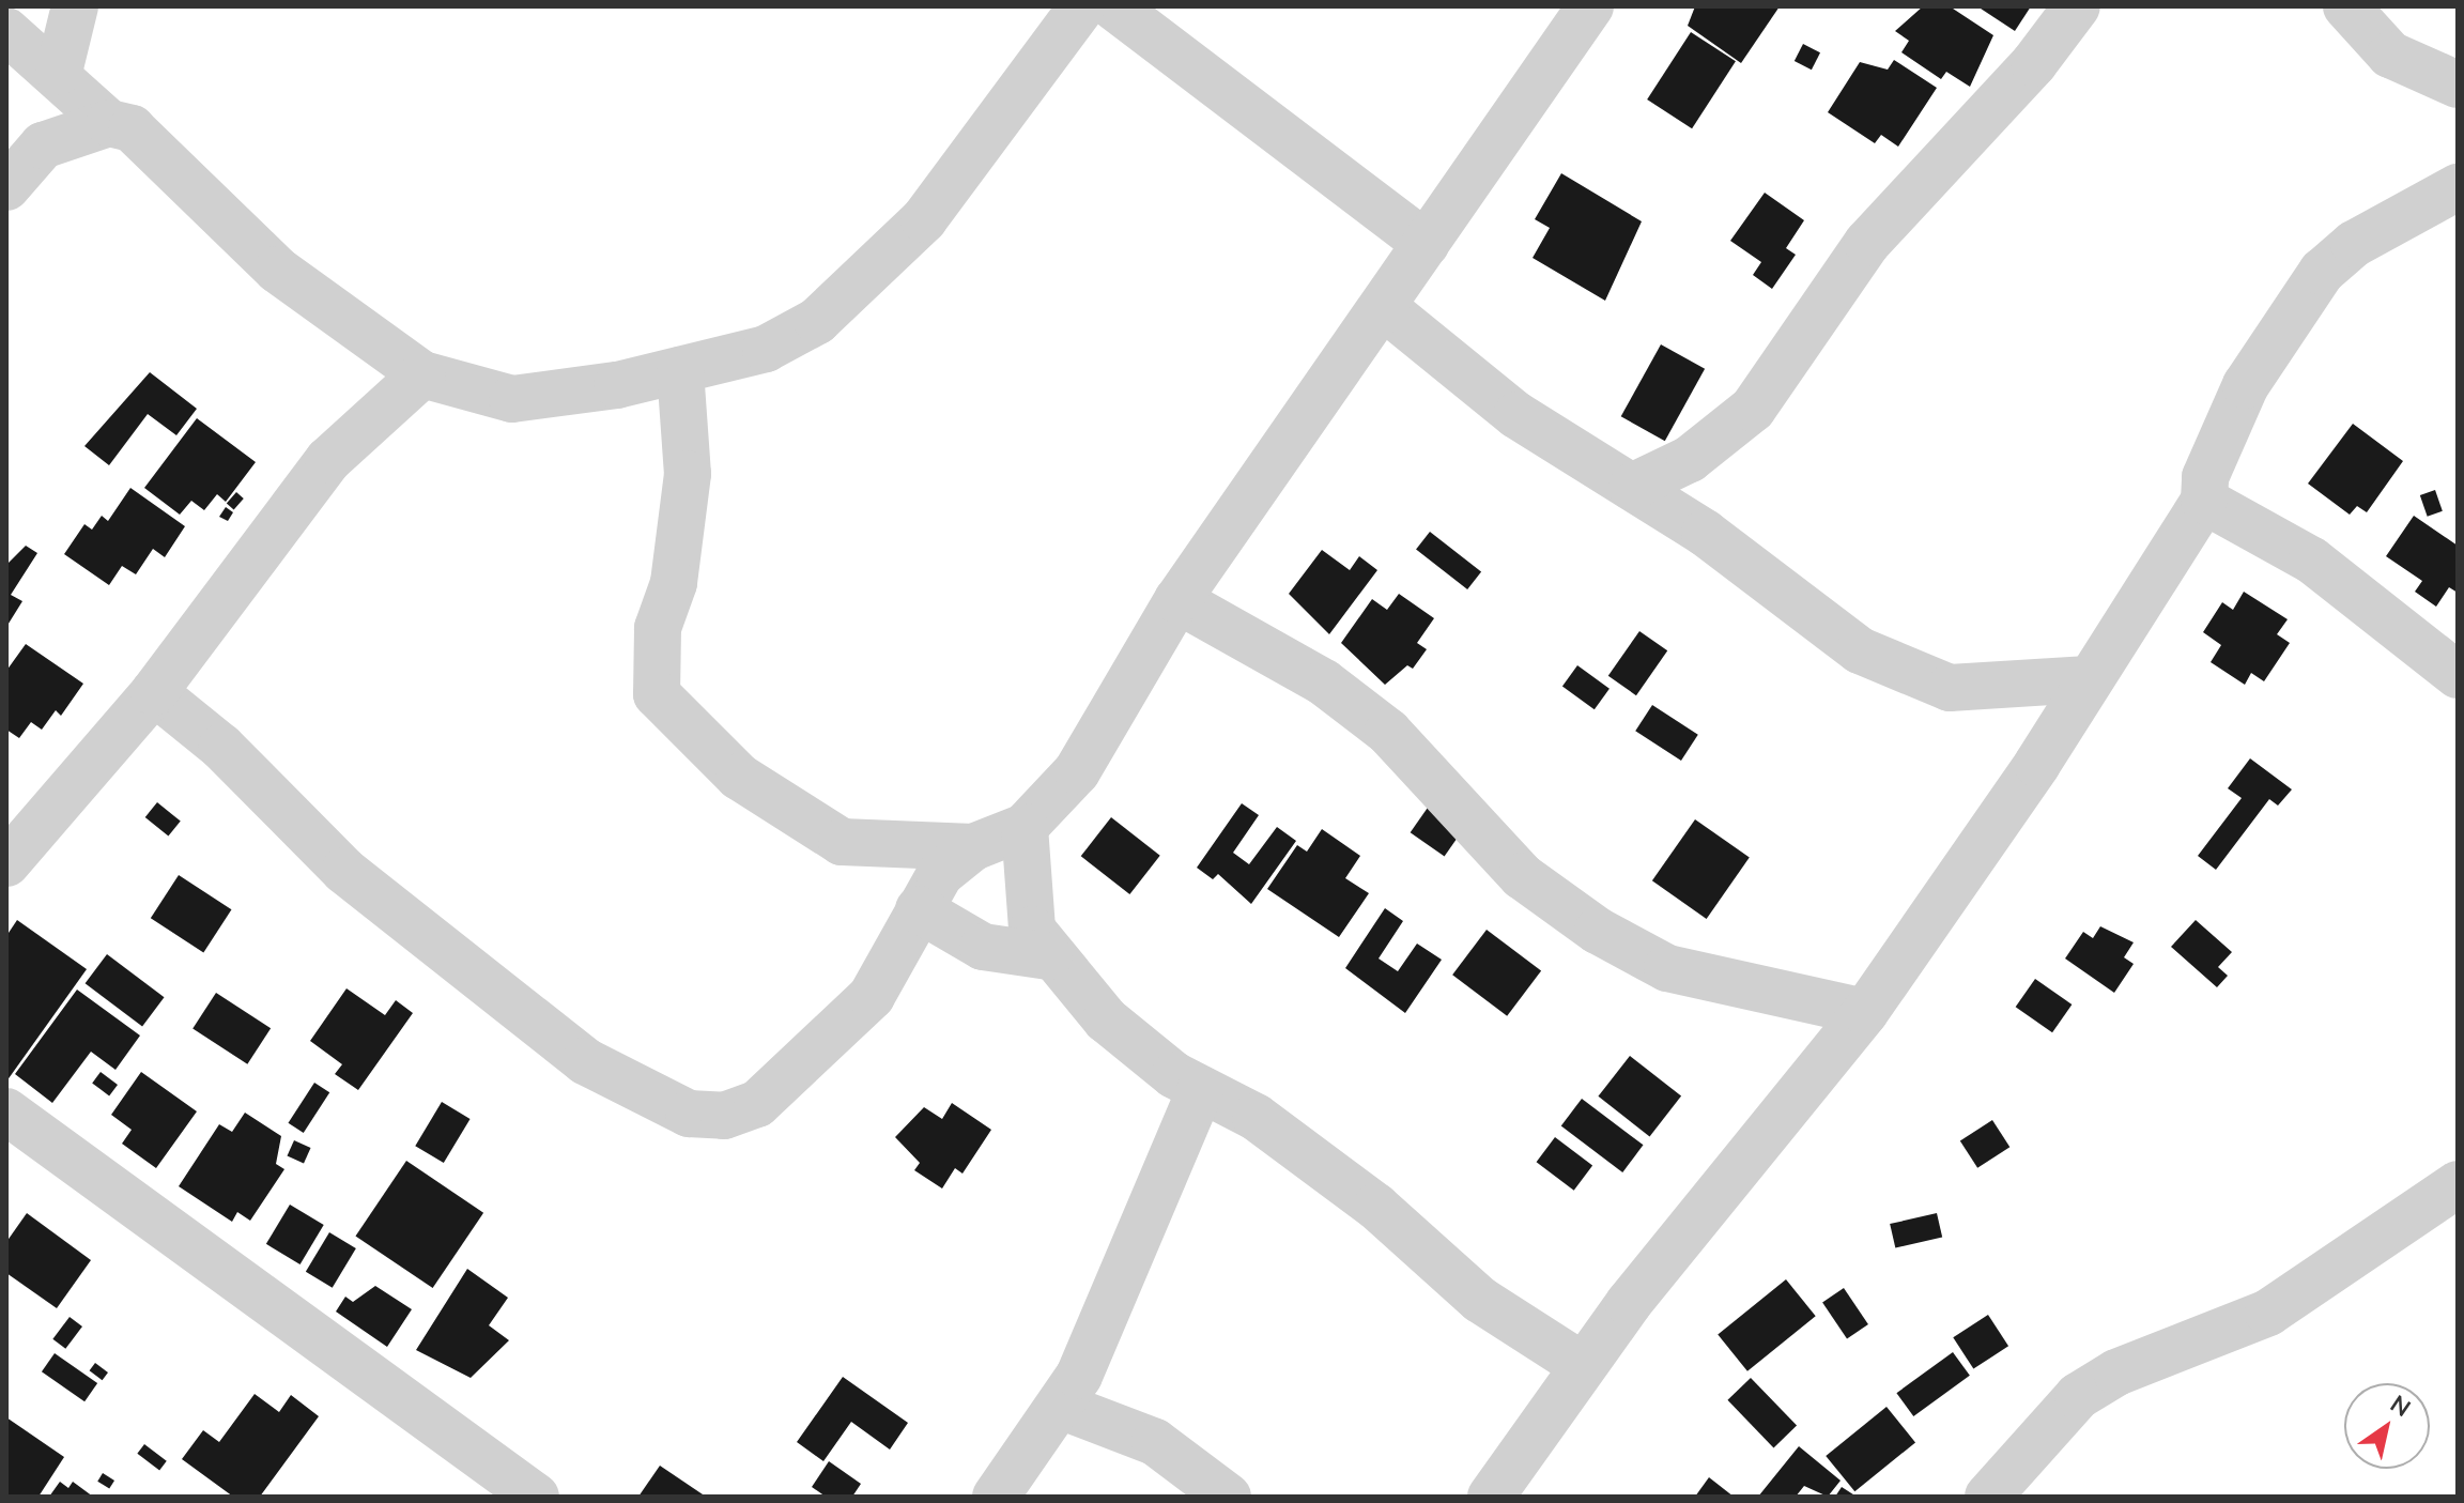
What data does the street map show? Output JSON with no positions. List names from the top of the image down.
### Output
{
  "north": "top right"
}
